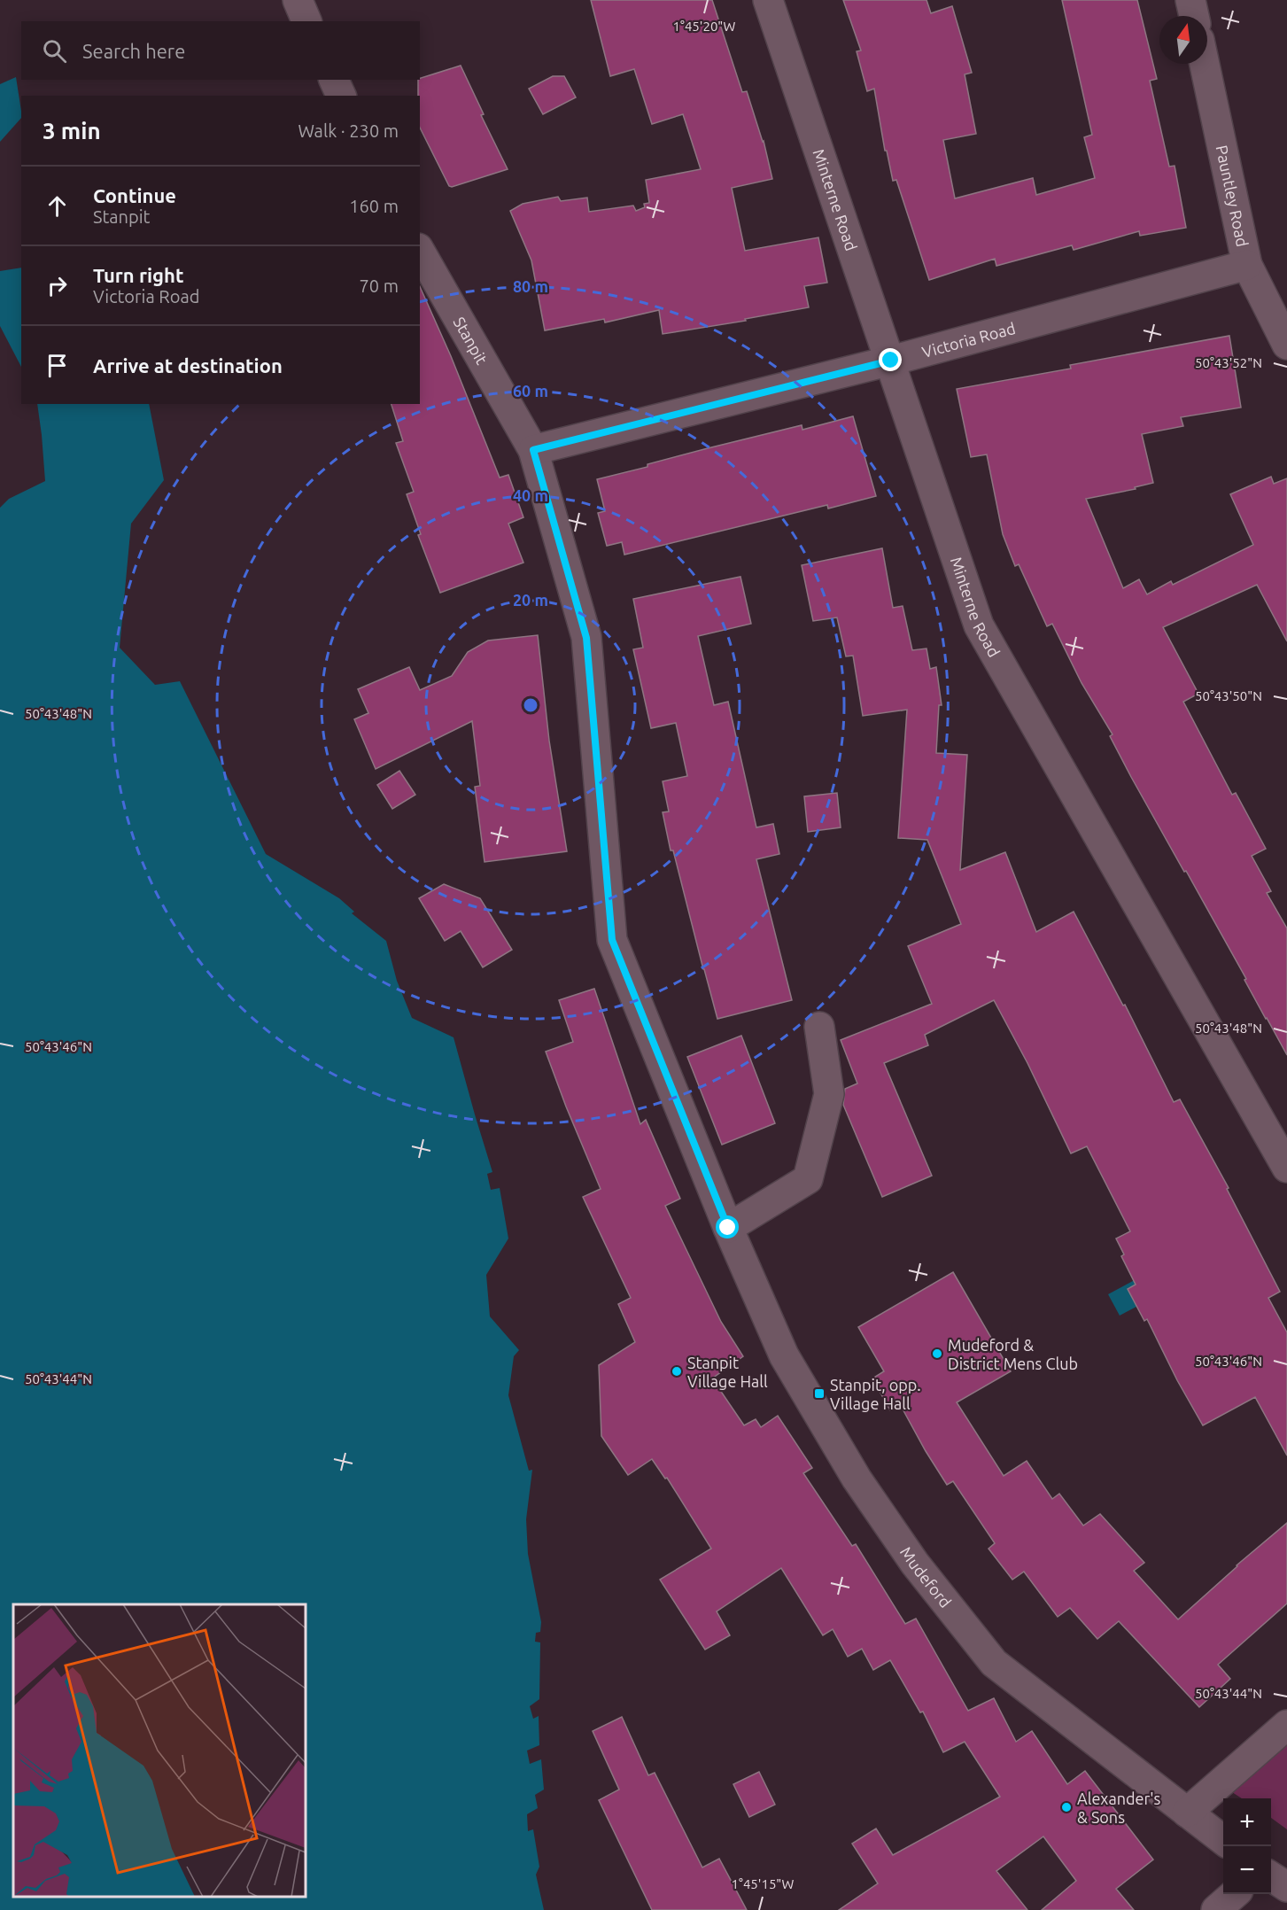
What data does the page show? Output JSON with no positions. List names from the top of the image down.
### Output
{
  "streets": {
    "street": [
      "Pauntley Road",
      "Minterne Road",
      "Stanpit",
      "Victoria Road",
      "Mudeford"
    ]
  },
  "crossings": [
    ["Pauntley Road", "Victoria Road"],
    ["Minterne Road", "Victoria Road"],
    ["Stanpit", "Victoria Road"],
    ["Stanpit", "Mudeford"]
  ],
  "places": {
    "other": ["Mudeford & District Mens Club", "Stanpit Village Hall", "Alexander's & Sons"],
    "transit": ["Stanpit, opp. Village Hall"]
  },
  "north": "top",
  "page": {
    "search": "Search here",
    "heading": ["3 min", "Walk · 230 m"],
    "list": [
      ["Continue", "Stanpit", "160 m"],
      ["Turn right", "Victoria Road", "70 m"],
      "Arrive at destination"
    ],
    "map_buttons": ["+", "−"]
  },
  "coordinates": [
    "1°45'20\"W",
    "50°43'52\"N",
    "50°43'50\"N",
    "50°43'48\"N",
    "50°43'46\"N",
    "50°43'44\"N",
    "1°45'15\"W"
  ],
  "rings": [
    "80 m",
    "60 m",
    "40 m",
    "20 m"
  ]
}
